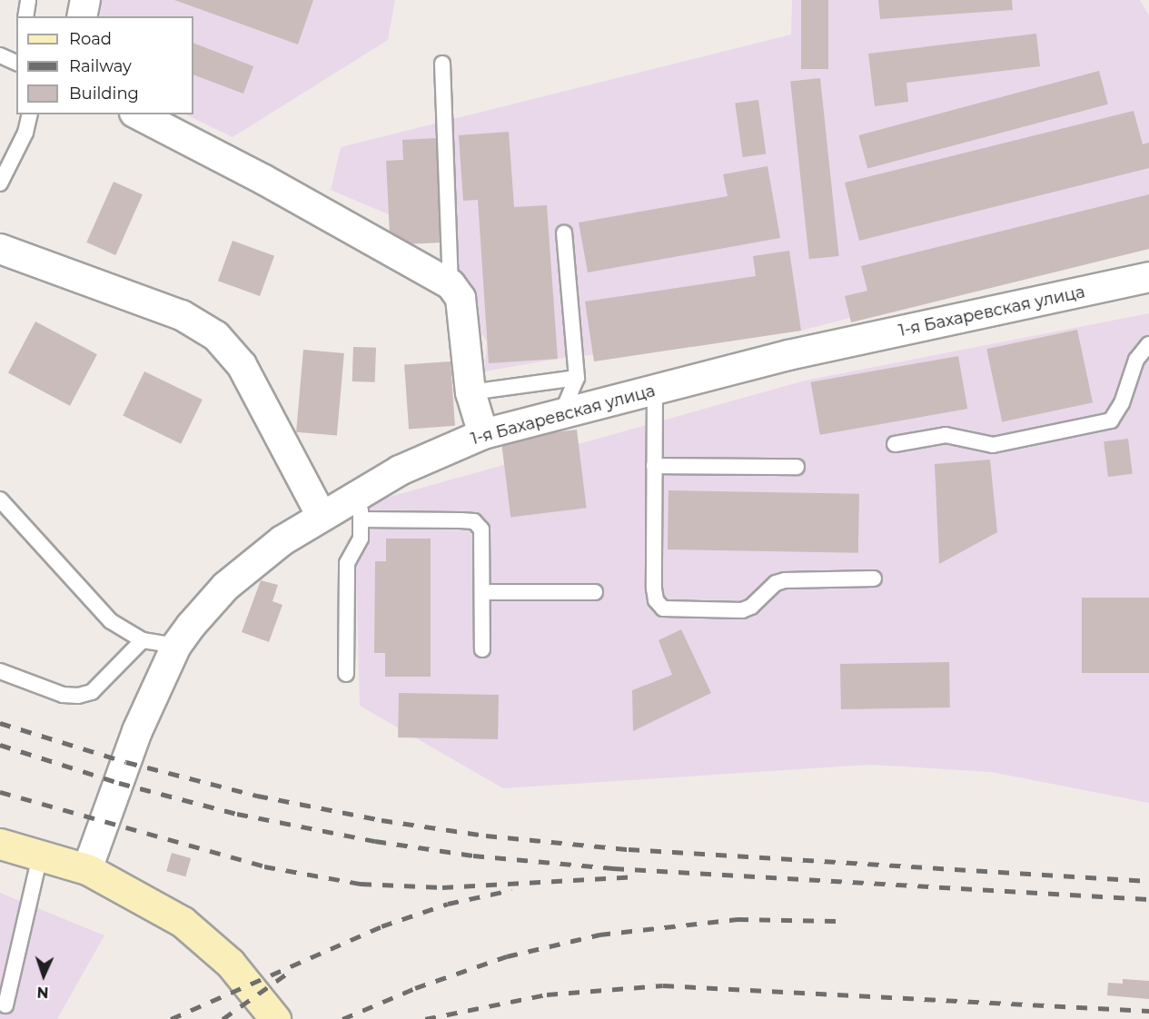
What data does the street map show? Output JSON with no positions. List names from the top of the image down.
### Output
{
  "streets": {
    "street": ["1-я Бахаревская улица"]
  },
  "legend": ["Road", "Railway", "Building"],
  "north": "bottom"
}
